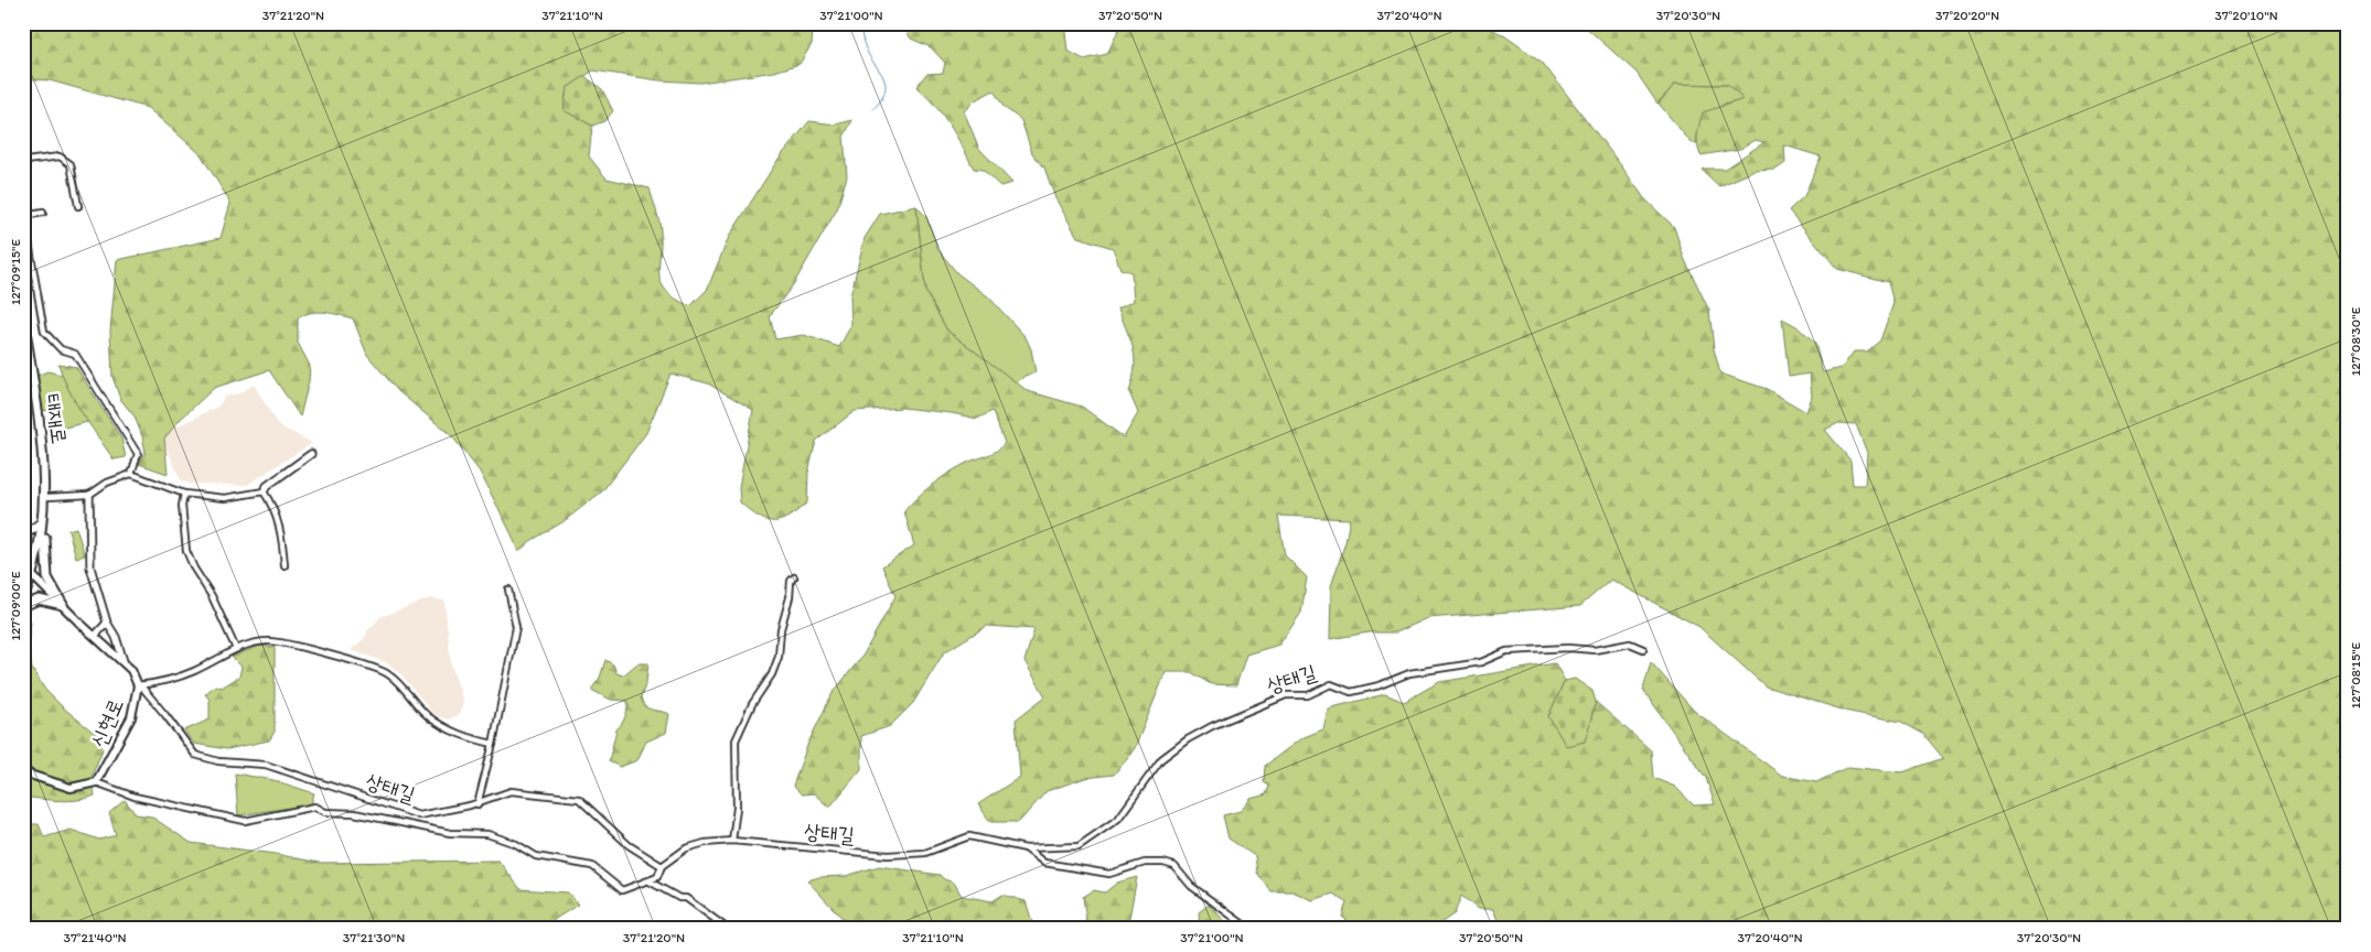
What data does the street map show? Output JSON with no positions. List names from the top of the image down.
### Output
{
  "streets": {
    "main road": ["태재로", "신현로"],
    "street": ["상태길"]
  },
  "crossings": [
    ["태재로", "신현로"],
    ["상태길", "신현로"]
  ],
  "coordinates": [
    "37°21'20\"N",
    "37°21'10\"N",
    "37°21'00\"N",
    "37°20'50\"N",
    "37°20'40\"N",
    "37°20'30\"N",
    "37°20'20\"N",
    "37°20'10\"N",
    "127°09'15\"E",
    "127°08'30\"E",
    "127°09'00\"E",
    "127°08'15\"E",
    "37°21'40\"N",
    "37°21'30\"N"
  ]
}
